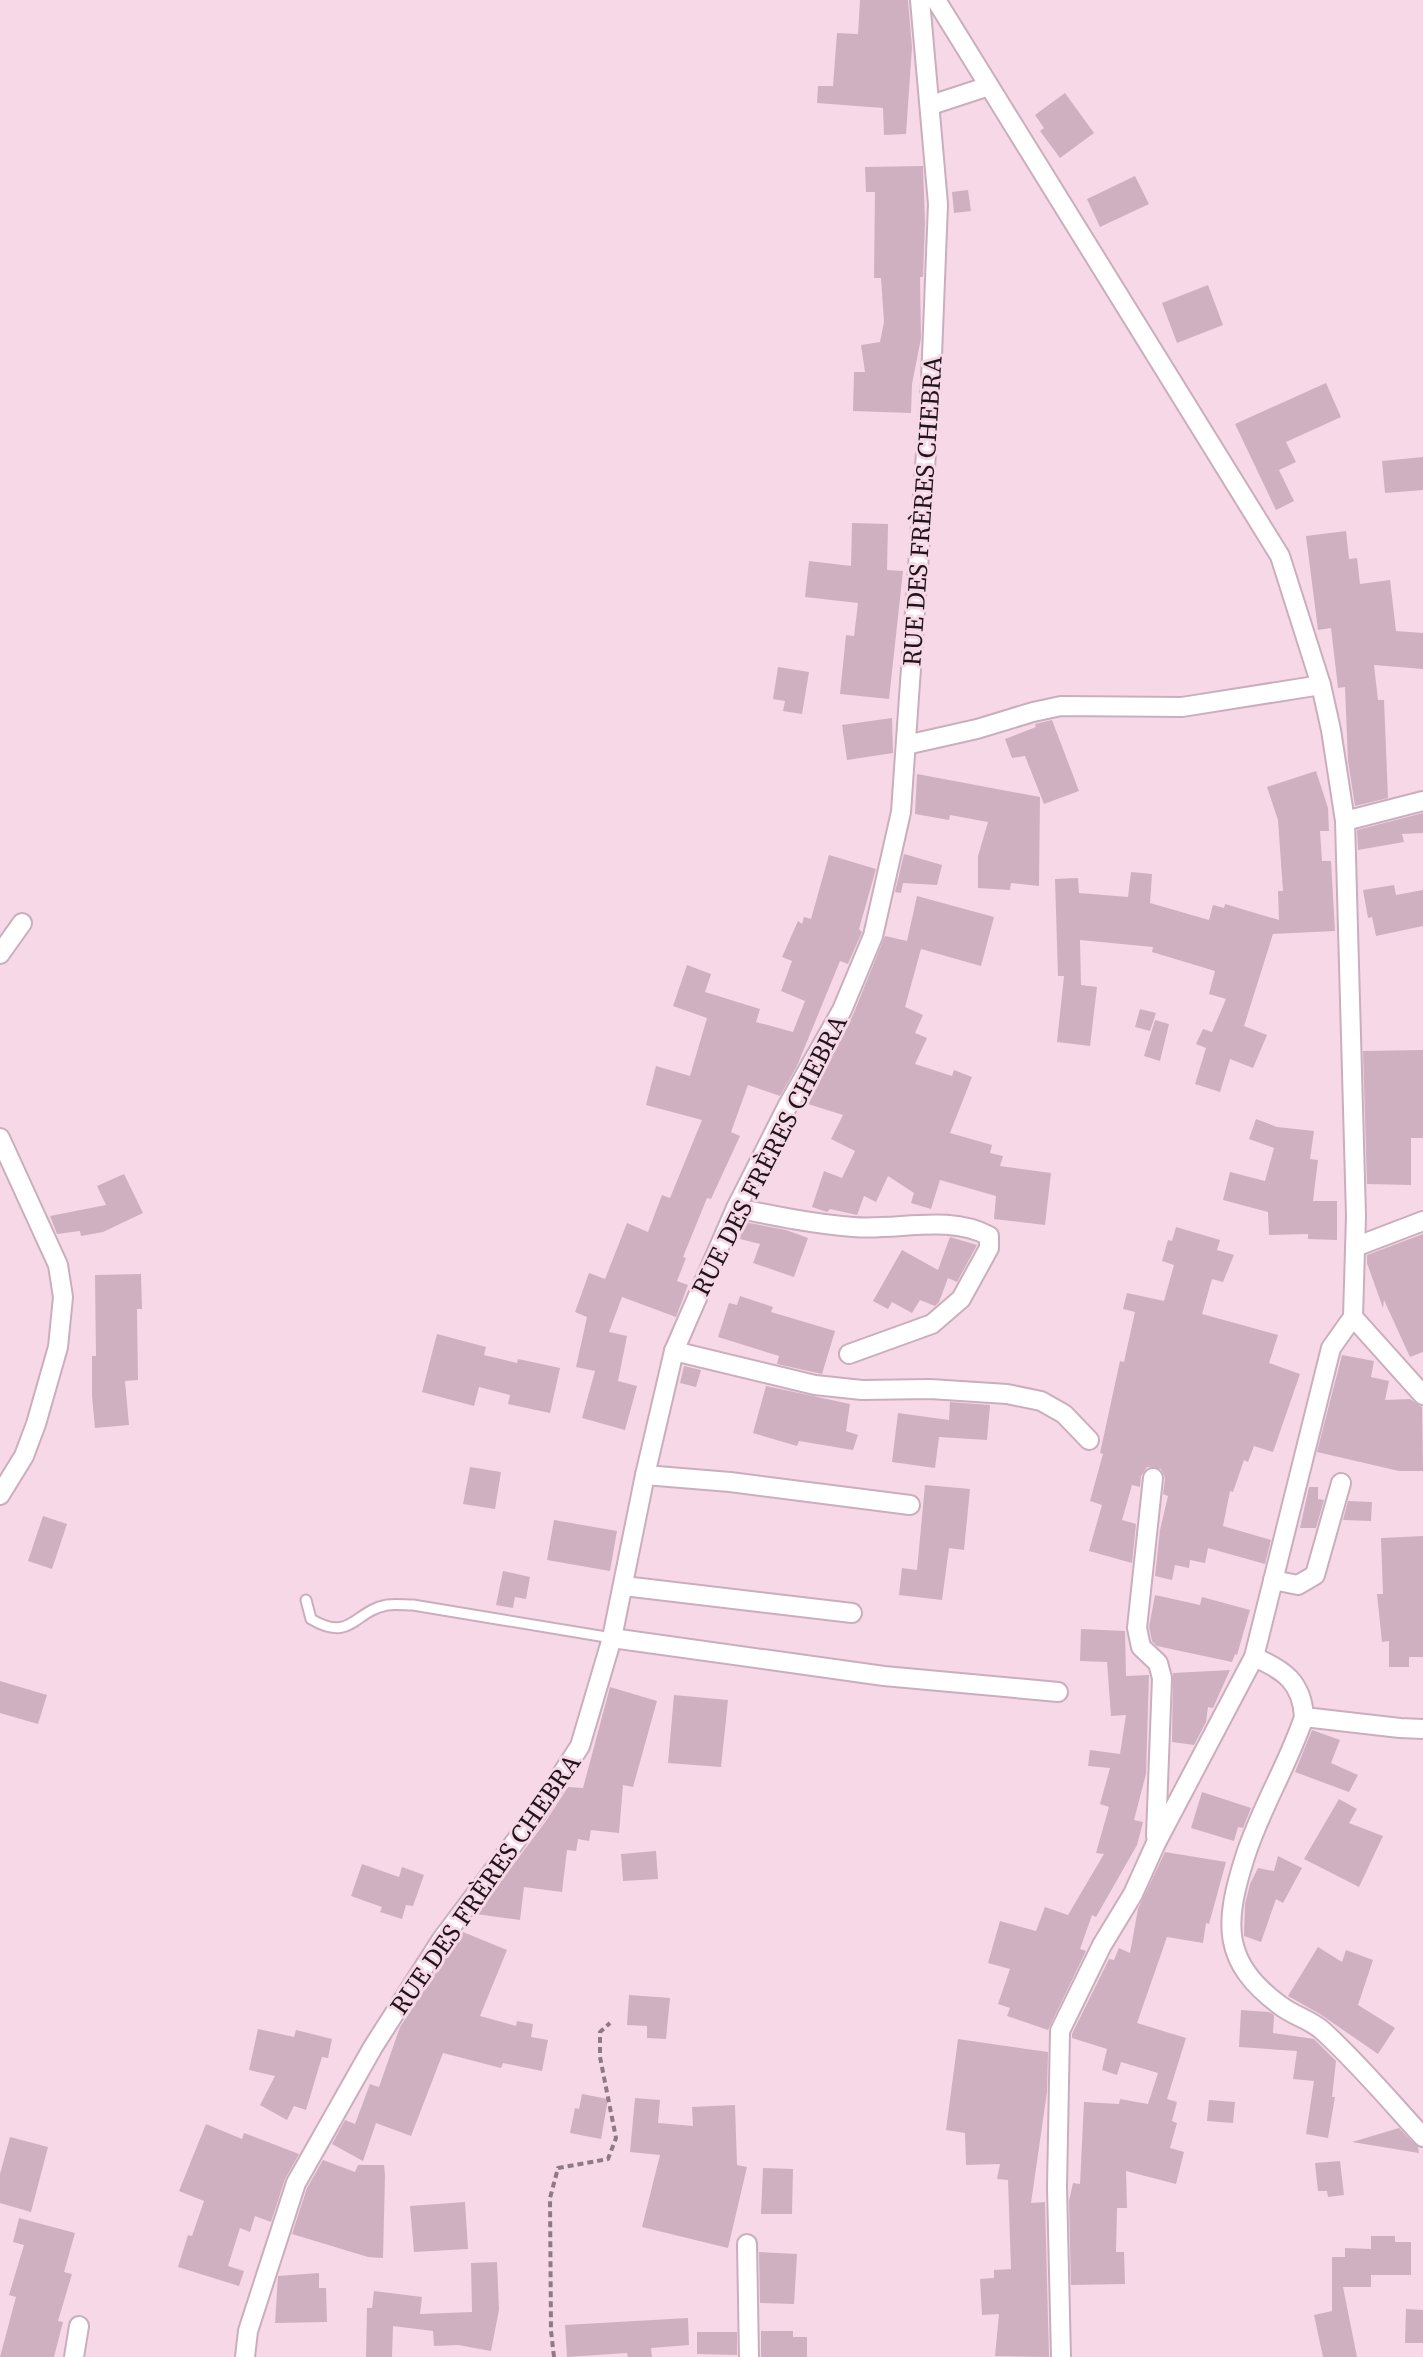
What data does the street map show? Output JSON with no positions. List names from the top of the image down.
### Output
{
  "streets": {
    "street": ["RUE DES FRÈRES CHEBRA"]
  }
}
